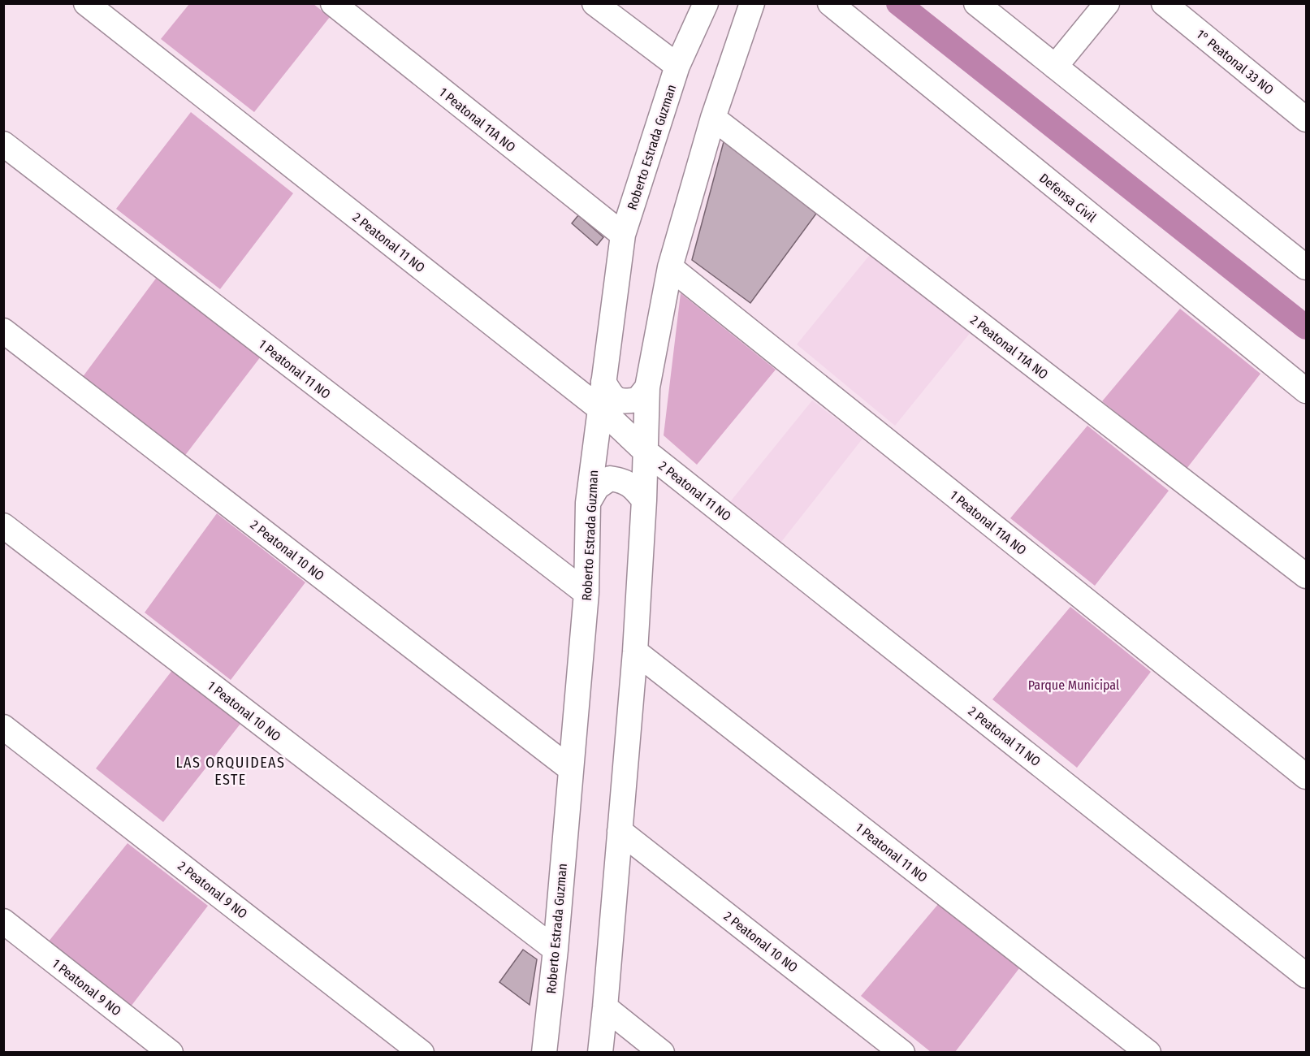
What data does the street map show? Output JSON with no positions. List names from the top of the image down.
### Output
{
  "streets": {
    "street": [
      "1° Peatonal 33 NO",
      "1 Peatonal 11A NO",
      "Roberto Estrada Guzman",
      "Defensa Civil",
      "2 Peatonal 11 NO",
      "2 Peatonal 11A NO",
      "1 Peatonal 11 NO",
      "2 Peatonal 10 NO",
      "1 Peatonal 10 NO",
      "2 Peatonal 9 NO",
      "1 Peatonal 9 NO"
    ]
  },
  "crossings": [
    ["1 Peatonal 11A NO", "Roberto Estrada Guzman"],
    ["Roberto Estrada Guzman", "2 Peatonal 11 NO"],
    ["Roberto Estrada Guzman", "1 Peatonal 11 NO"],
    ["Roberto Estrada Guzman", "2 Peatonal 10 NO"],
    ["Roberto Estrada Guzman", "1 Peatonal 10 NO"]
  ],
  "districts": ["LAS ORQUIDEAS ESTE"],
  "parks": ["Parque Municipal"]
}
